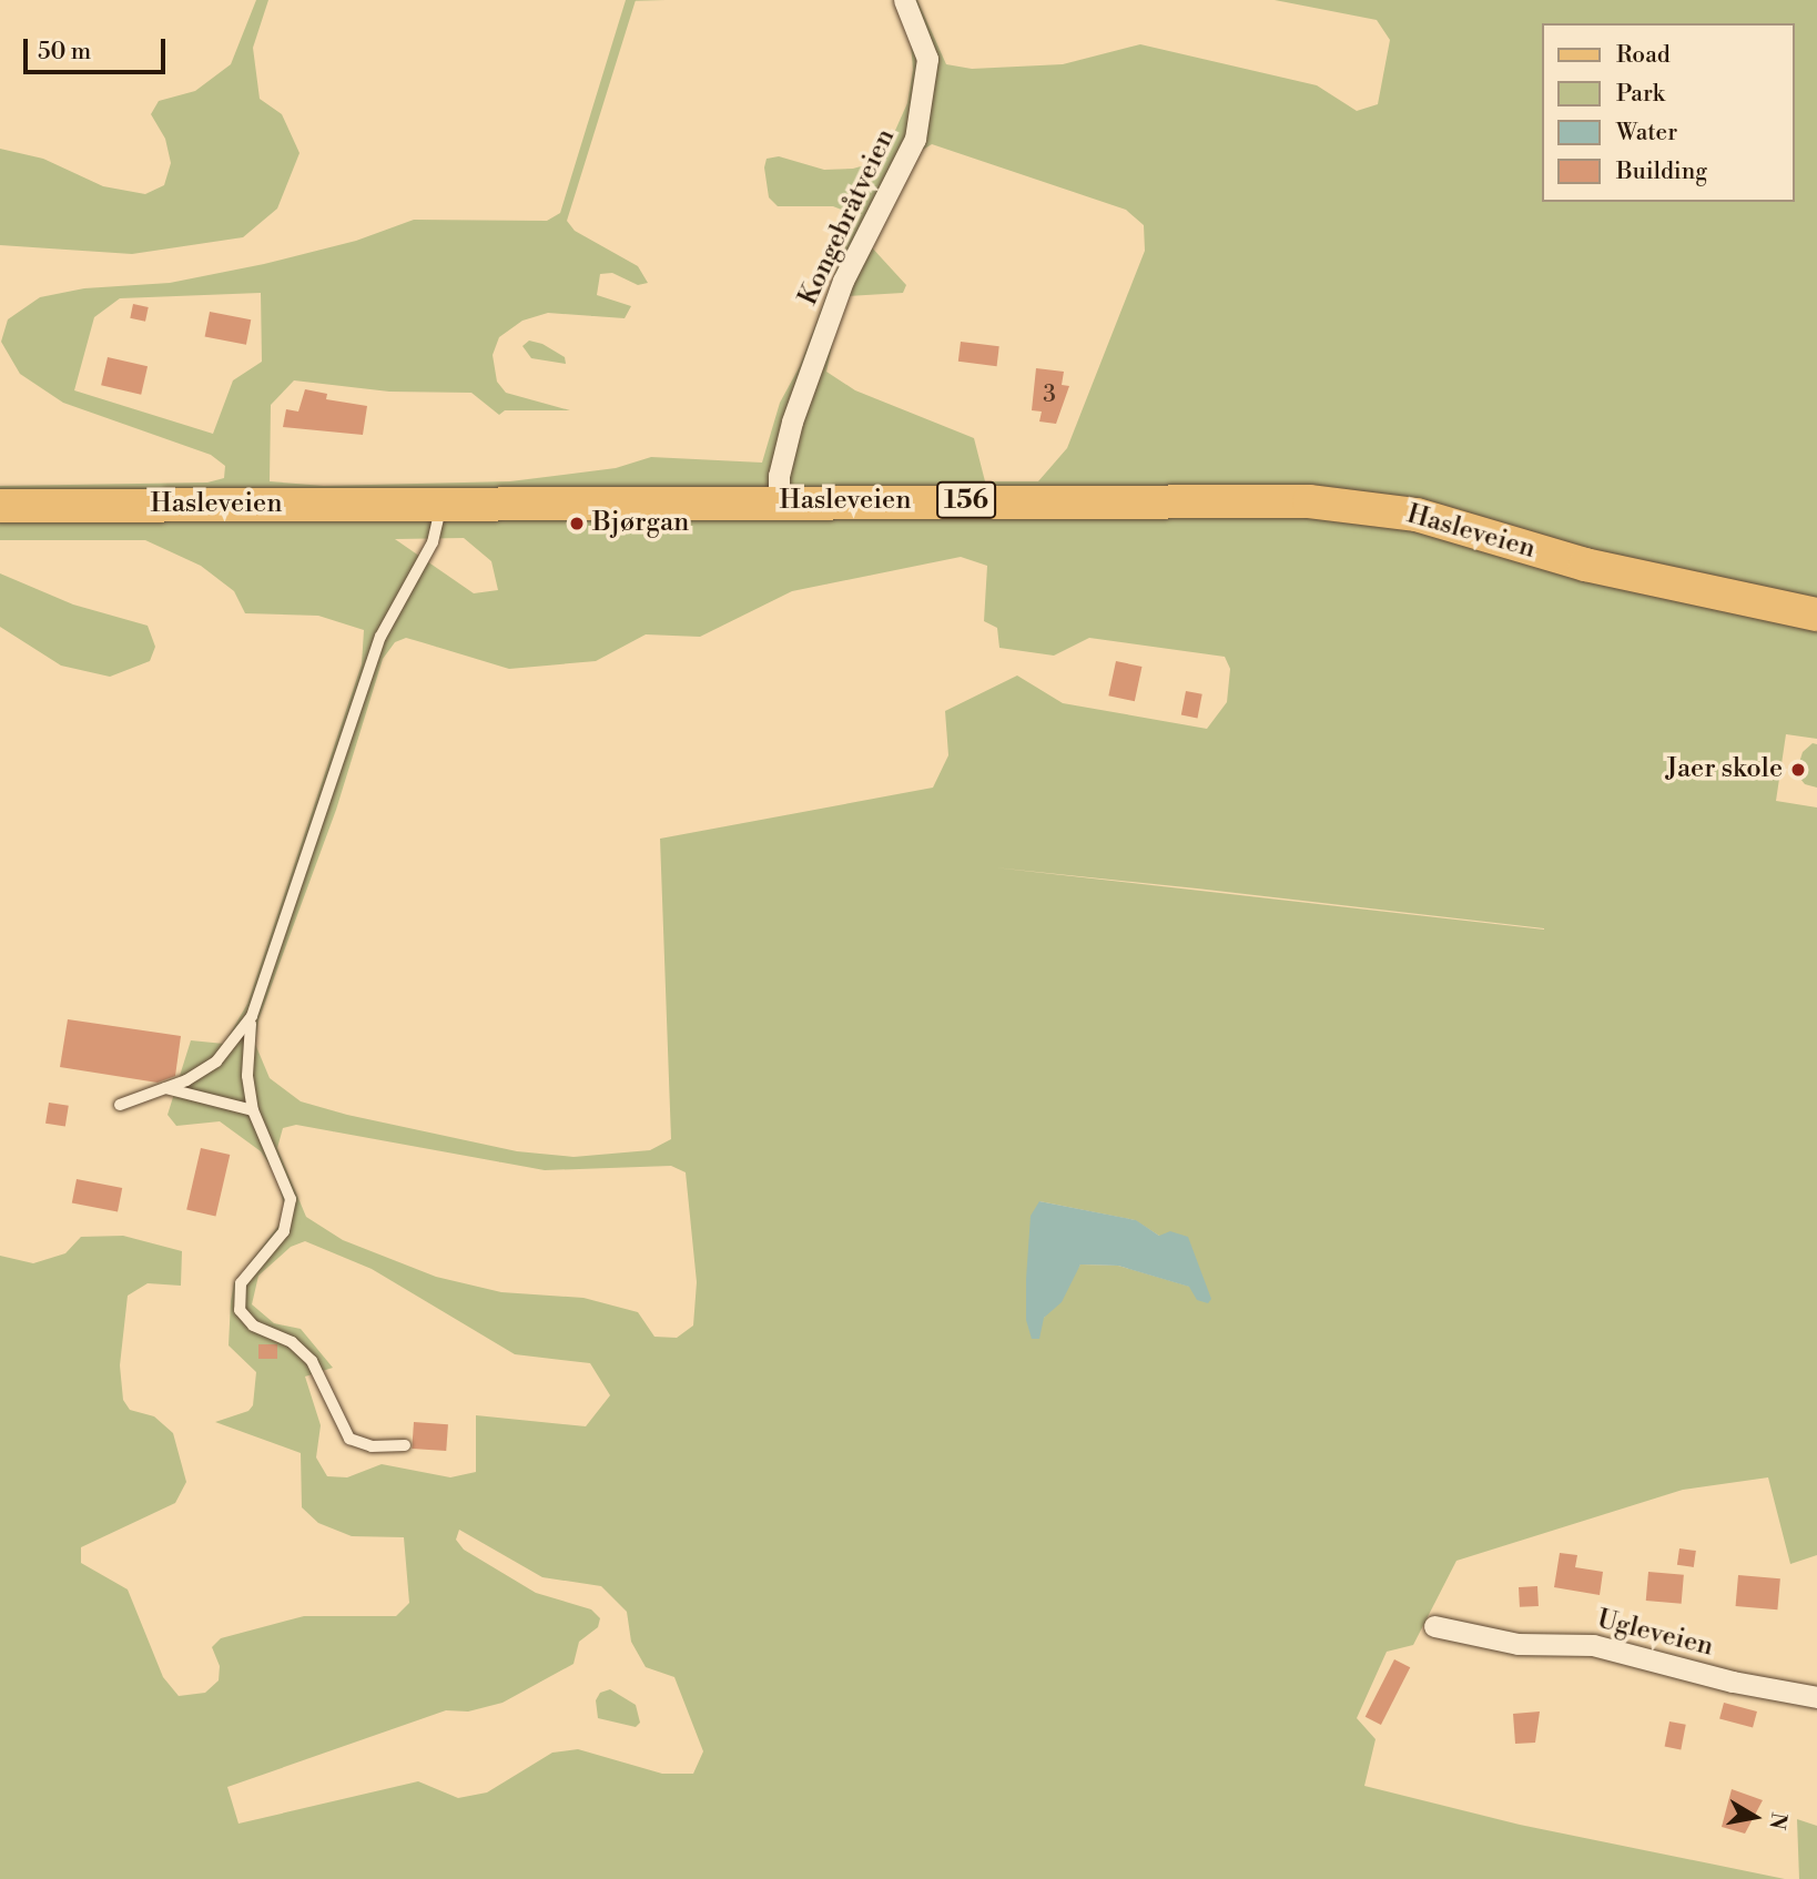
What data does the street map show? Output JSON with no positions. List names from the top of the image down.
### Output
{
  "streets": {
    "main road": ["156", "Hasleveien"],
    "street": ["Kongebråtveien", "Ugleveien"]
  },
  "crossings": [
    ["Kongebråtveien", "Hasleveien"]
  ],
  "places": ["Bjørgan", "Jaer skole"],
  "house_numbers": ["3"],
  "legend": [
    "Road",
    "Park",
    "Water",
    "Building"
  ],
  "scale_bar": "50 m",
  "north": "right"
}
